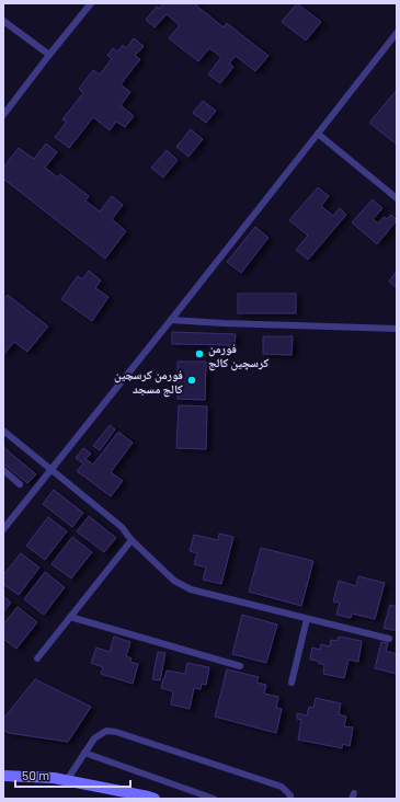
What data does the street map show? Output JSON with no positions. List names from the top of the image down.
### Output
{
  "places": ["فورمن کرسچین کالج", "فورمن کرسچین کالج مسجد"],
  "scale_bar": "50 m"
}
